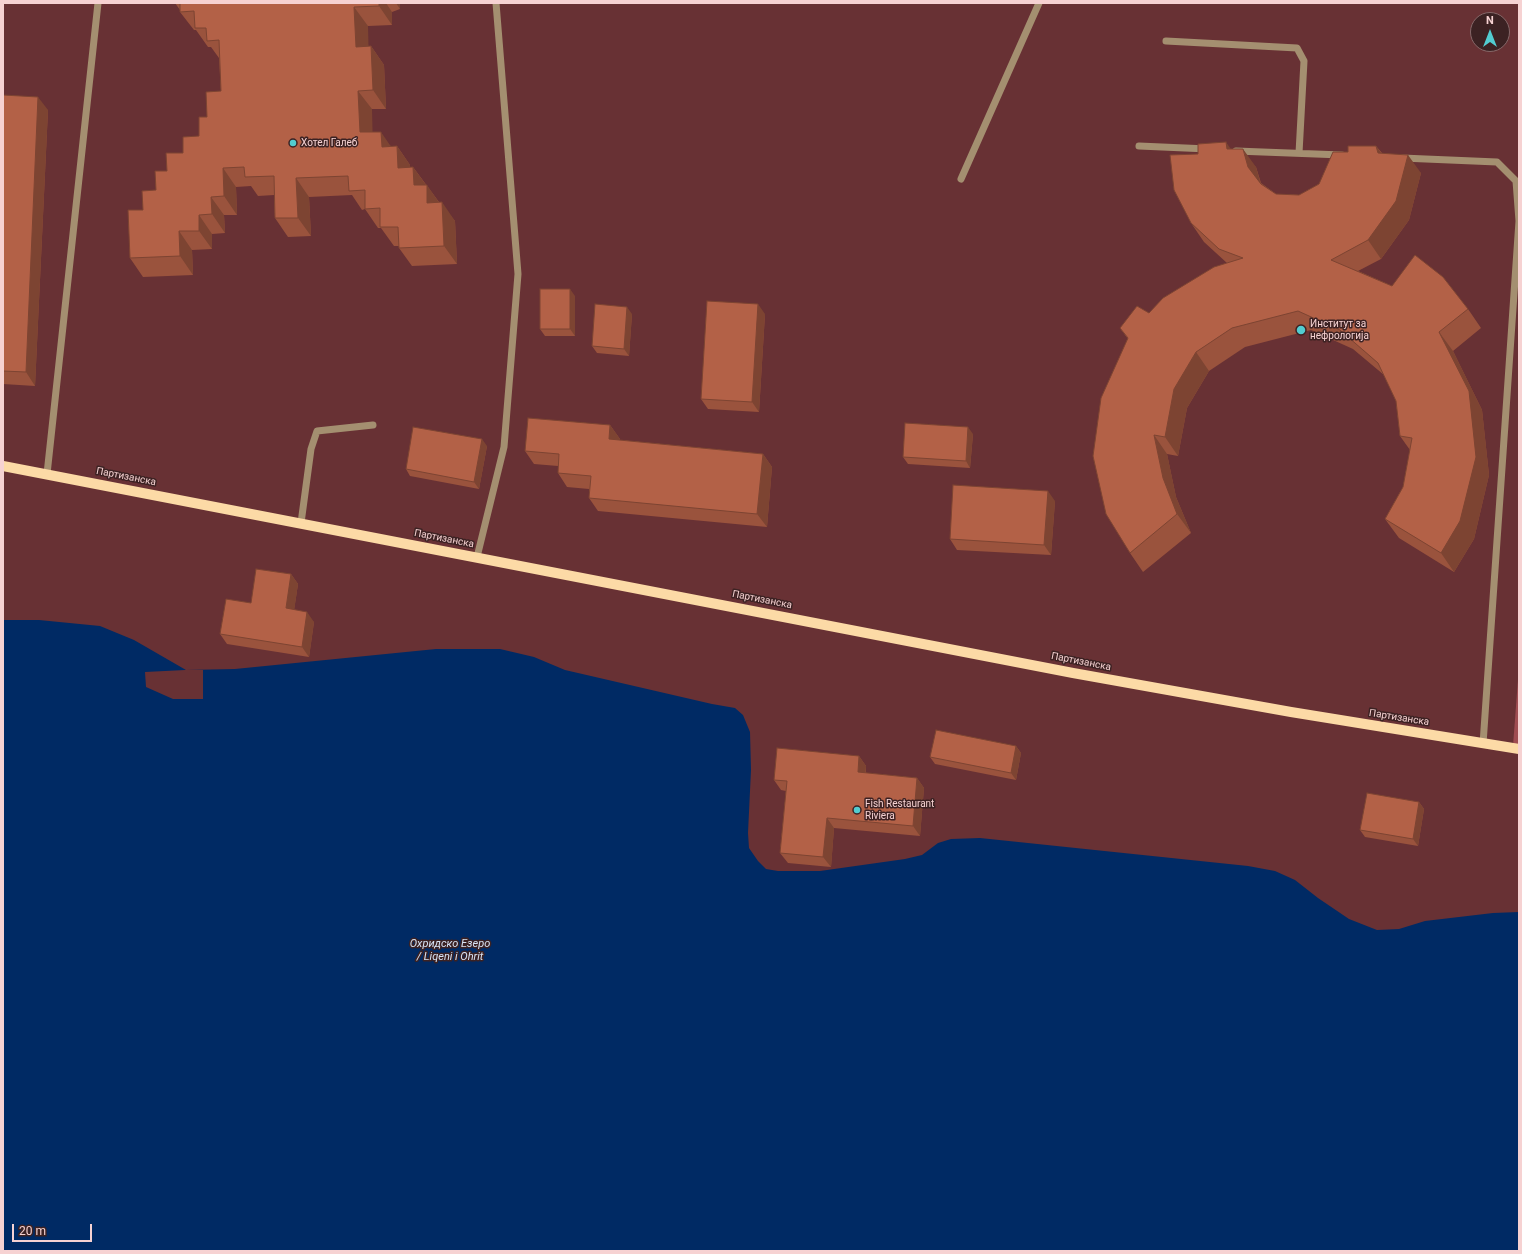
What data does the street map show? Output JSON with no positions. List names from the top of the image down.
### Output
{
  "streets": {
    "main road": ["Партизанска"]
  },
  "water": ["Охридско Езеро / Liqeni i Ohrit"],
  "places": ["Хотел Галеб", "Институт за нефрологија", "Fish Restaurant Riviera"],
  "scale_bar": "20 m",
  "north": "top"
}
